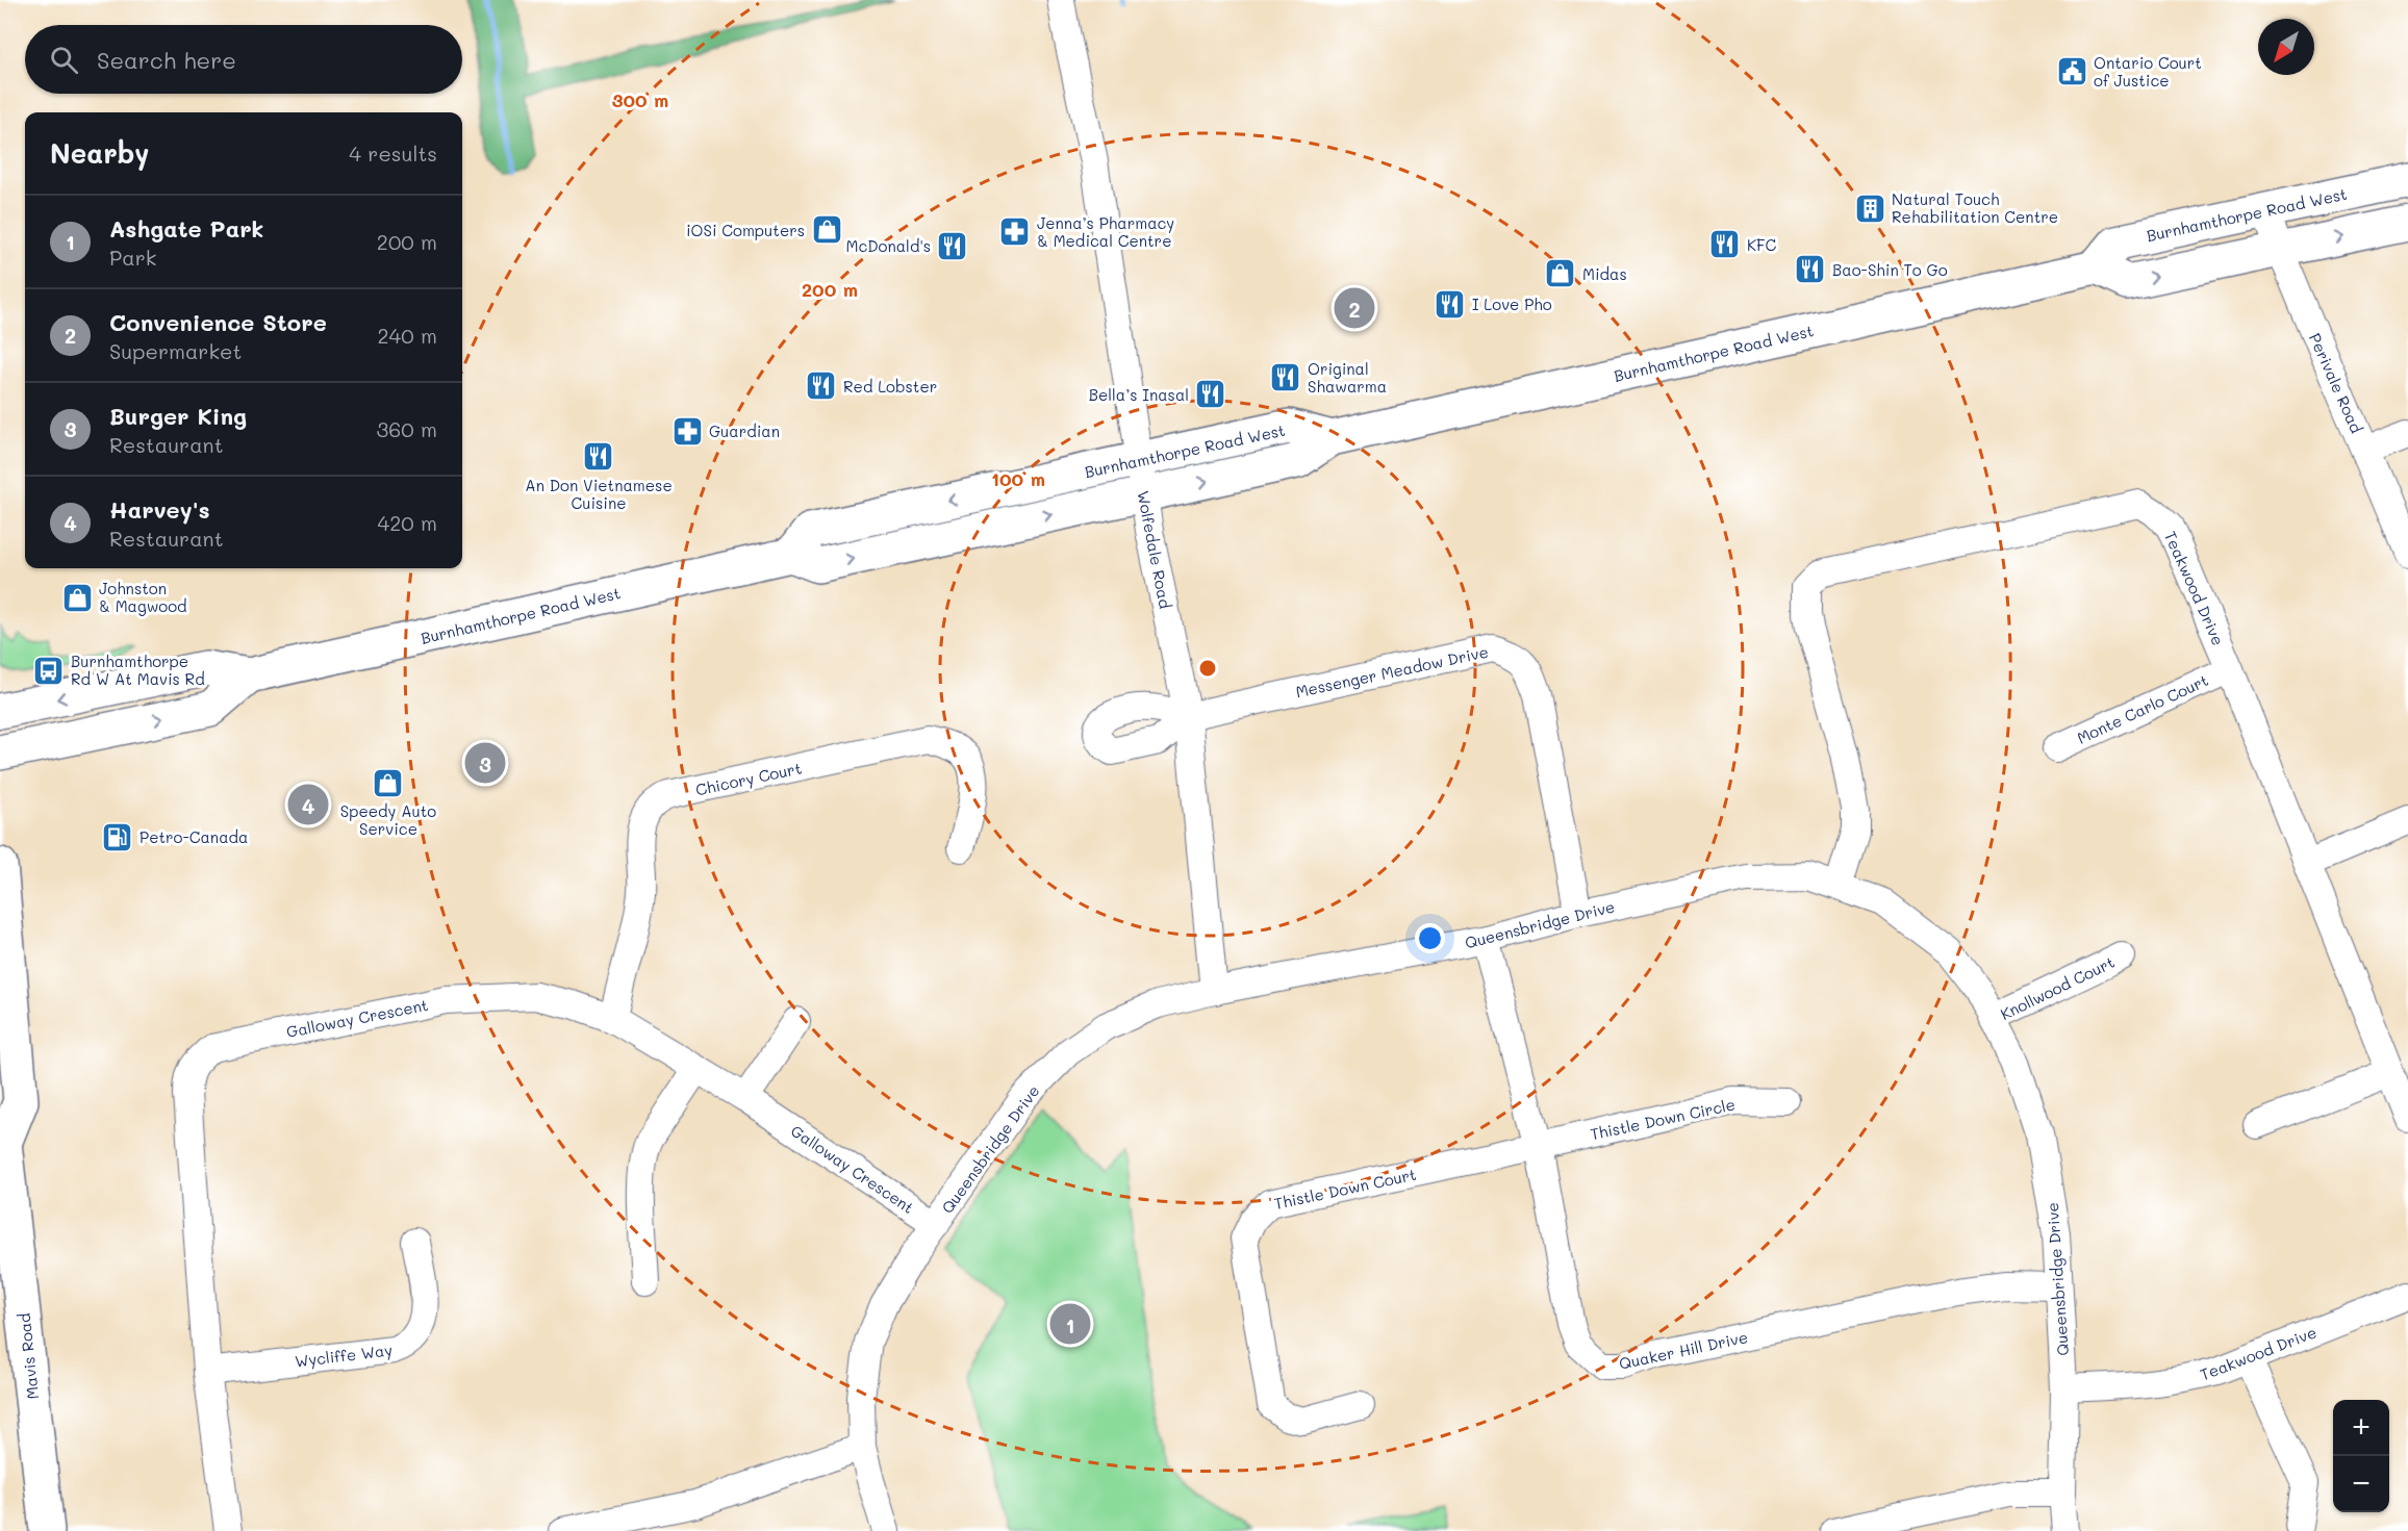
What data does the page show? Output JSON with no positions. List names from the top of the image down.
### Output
{
  "streets": {
    "main road": ["Burnhamthorpe Road West", "Mavis Road"],
    "street": [
      "Perivale Road",
      "Wolfedale Road",
      "Teakwood Drive",
      "Messenger Meadow Drive",
      "Monte Carlo Court",
      "Chicory Court",
      "Queensbridge Drive",
      "Knollwood Court",
      "Galloway Crescent",
      "Thistle Down Circle",
      "Thistle Down Court",
      "Quaker Hill Drive",
      "Wycliffe Way"
    ]
  },
  "crossings": [
    ["Burnhamthorpe Road West", "Perivale Road"],
    ["Burnhamthorpe Road West", "Wolfedale Road"],
    ["Wolfedale Road", "Messenger Meadow Drive"],
    ["Wolfedale Road", "Queensbridge Drive"],
    ["Teakwood Drive", "Monte Carlo Court"],
    ["Teakwood Drive", "Queensbridge Drive"],
    ["Messenger Meadow Drive", "Queensbridge Drive"],
    ["Chicory Court", "Galloway Crescent"],
    ["Queensbridge Drive", "Knollwood Court"],
    ["Queensbridge Drive", "Galloway Crescent"],
    ["Queensbridge Drive", "Quaker Hill Drive"],
    ["Galloway Crescent", "Wycliffe Way"],
    ["Thistle Down Circle", "Thistle Down Court"],
    ["Thistle Down Circle", "Quaker Hill Drive"],
    ["Thistle Down Court", "Quaker Hill Drive"]
  ],
  "places": {
    "public building": ["Ontario Court of Justice"],
    "building": ["Natural Touch Rehabilitation Centre"],
    "shop": [
      "iOSi Computers",
      "Midas",
      "Johnston & Magwood",
      "Speedy Auto Service"
    ],
    "pharmacy": ["Jenna’s Pharmacy & Medical Centre", "Guardian"],
    "restaurant": [
      "KFC",
      "McDonald's",
      "Bao-Shin To Go",
      "I Love Pho",
      "Original Shawarma",
      "Red Lobster",
      "Bella’s Inasal",
      "An Don Vietnamese Cuisine"
    ],
    "bus stop": ["Burnhamthorpe Rd W At Mavis Rd"],
    "fuel station": ["Petro-Canada"]
  },
  "north": "bottom left",
  "page": {
    "search": "Search here",
    "heading": ["Nearby", "4 results"],
    "list": [
      {
        "mark": "1",
        "name": "Ashgate Park",
        "note": "Park",
        "value": "200 m"
      },
      {
        "mark": "2",
        "name": "Convenience Store",
        "note": "Supermarket",
        "value": "240 m"
      },
      {
        "mark": "3",
        "name": "Burger King",
        "note": "Restaurant",
        "value": "360 m"
      },
      {
        "mark": "4",
        "name": "Harvey's",
        "note": "Restaurant",
        "value": "420 m"
      }
    ],
    "pins": [
      "2",
      "3",
      "4",
      "1"
    ],
    "map_buttons": ["+", "−"]
  },
  "rings": ["300 m", "200 m", "100 m"]
}
